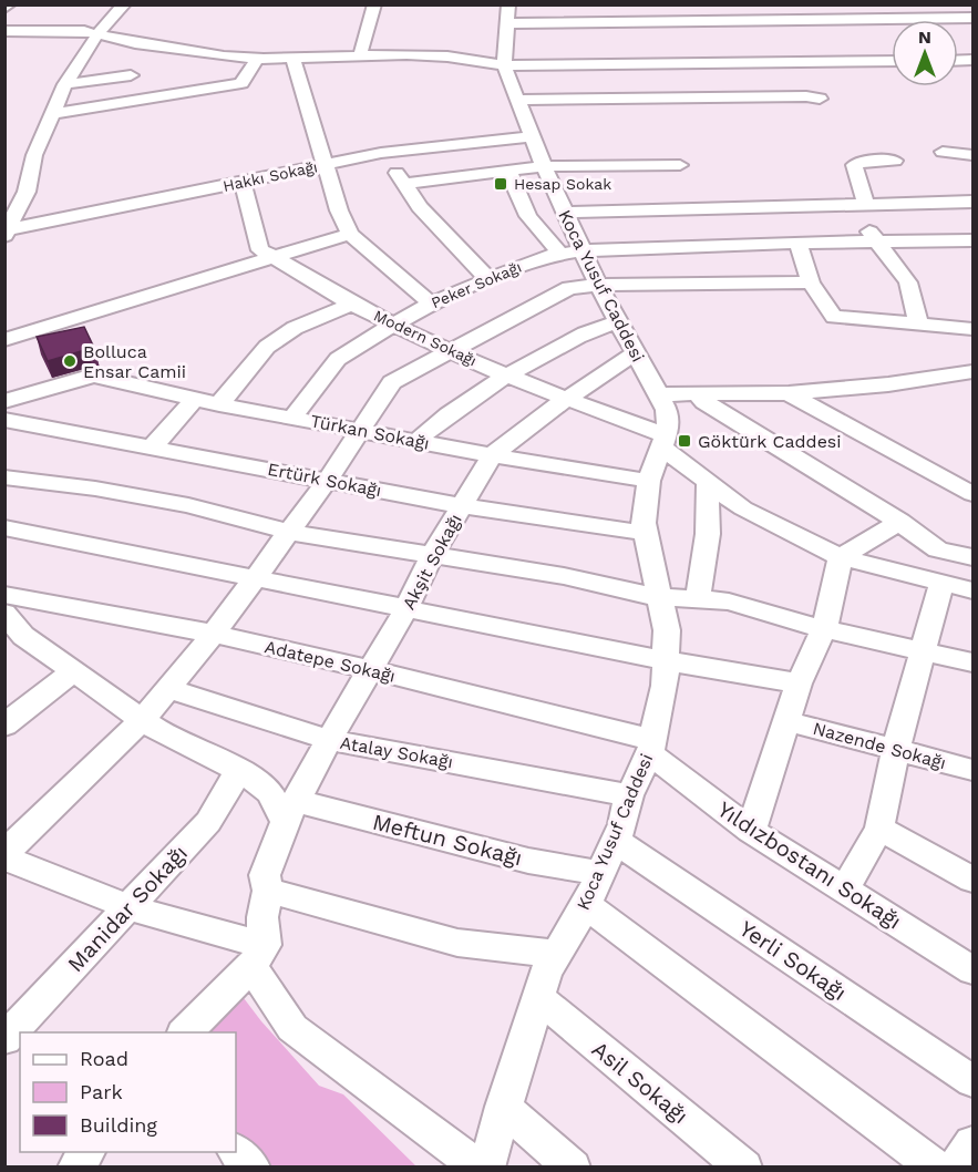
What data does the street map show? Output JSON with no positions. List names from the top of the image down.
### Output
{
  "streets": {
    "street": [
      "Hakkı Sokağı",
      "Peker Sokağı",
      "Koca Yusuf Caddesi",
      "Modern Sokağı",
      "Türkan Sokağı",
      "Ertürk Sokağı",
      "Akşit Sokağı",
      "Adatepe Sokağı",
      "Nazende Sokağı",
      "Atalay Sokağı",
      "Meftun Sokağı",
      "Yıldızbostanı Sokağı",
      "Manidar Sokağı",
      "Yerli Sokağı",
      "Asil Sokağı"
    ]
  },
  "crossings": [
    ["Hakkı Sokağı", "Koca Yusuf Caddesi"],
    ["Hakkı Sokağı", "Modern Sokağı"],
    ["Peker Sokağı", "Koca Yusuf Caddesi"],
    ["Peker Sokağı", "Modern Sokağı"],
    ["Peker Sokağı", "Türkan Sokağı"],
    ["Koca Yusuf Caddesi", "Modern Sokağı"],
    ["Koca Yusuf Caddesi", "Türkan Sokağı"],
    ["Koca Yusuf Caddesi", "Ertürk Sokağı"],
    ["Koca Yusuf Caddesi", "Akşit Sokağı"],
    ["Koca Yusuf Caddesi", "Adatepe Sokağı"],
    ["Koca Yusuf Caddesi", "Atalay Sokağı"],
    ["Koca Yusuf Caddesi", "Meftun Sokağı"],
    ["Koca Yusuf Caddesi", "Yıldızbostanı Sokağı"],
    ["Koca Yusuf Caddesi", "Yerli Sokağı"],
    ["Koca Yusuf Caddesi", "Asil Sokağı"],
    ["Modern Sokağı", "Akşit Sokağı"],
    ["Türkan Sokağı", "Akşit Sokağı"],
    ["Ertürk Sokağı", "Akşit Sokağı"],
    ["Akşit Sokağı", "Adatepe Sokağı"],
    ["Akşit Sokağı", "Atalay Sokağı"],
    ["Akşit Sokağı", "Meftun Sokağı"],
    ["Adatepe Sokağı", "Yıldızbostanı Sokağı"]
  ],
  "places": {
    "transit": ["Hesap Sokak", "Göktürk Caddesi"],
    "other": ["Bolluca Ensar Camii"]
  },
  "legend": ["Road", "Park", "Building"],
  "north": "top"
}
